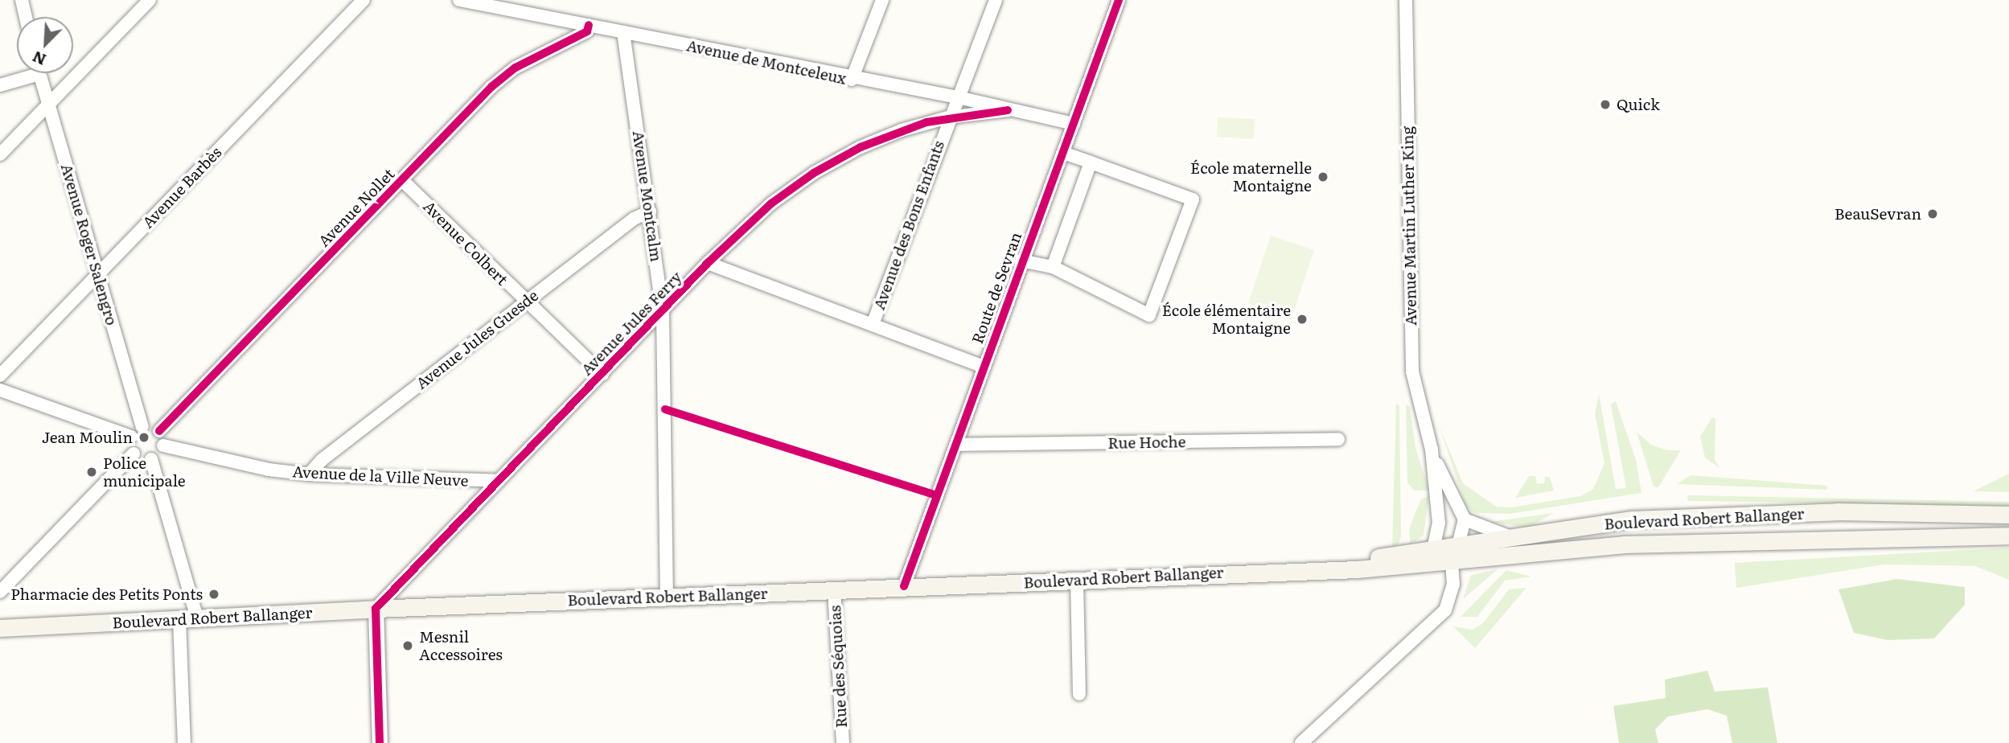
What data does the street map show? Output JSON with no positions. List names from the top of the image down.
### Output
{
  "streets": {
    "main road": ["Boulevard Robert Ballanger"],
    "street": [
      "Avenue de Montceleux",
      "Avenue Barbès",
      "Avenue Montcalm",
      "Avenue Nollet",
      "Avenue des Bons Enfants",
      "Avenue Martin Luther King",
      "Avenue Colbert",
      "Avenue Roger Salengro",
      "Route de Sevran",
      "Avenue Jules Ferry",
      "Avenue Jules Guesde",
      "Rue Hoche",
      "Avenue de la Ville Neuve",
      "Rue des Séquoias"
    ]
  },
  "crossings": [
    ["Avenue de Montceleux", "Avenue Montcalm"],
    ["Avenue de Montceleux", "Avenue Nollet"],
    ["Avenue de Montceleux", "Avenue des Bons Enfants"],
    ["Avenue de Montceleux", "Route de Sevran"],
    ["Avenue de Montceleux", "Avenue Jules Ferry"],
    ["Avenue Barbès", "Avenue Roger Salengro"],
    ["Avenue Montcalm", "Avenue Jules Ferry"],
    ["Avenue Montcalm", "Avenue Jules Guesde"],
    ["Avenue Montcalm", "Boulevard Robert Ballanger"],
    ["Avenue Nollet", "Avenue Colbert"],
    ["Avenue Nollet", "Avenue Roger Salengro"],
    ["Avenue Nollet", "Avenue de la Ville Neuve"],
    ["Avenue des Bons Enfants", "Avenue Jules Ferry"],
    ["Avenue Martin Luther King", "Boulevard Robert Ballanger"],
    ["Avenue Colbert", "Avenue Jules Ferry"],
    ["Avenue Colbert", "Avenue Jules Guesde"],
    ["Avenue Roger Salengro", "Avenue de la Ville Neuve"],
    ["Route de Sevran", "Rue Hoche"],
    ["Route de Sevran", "Boulevard Robert Ballanger"],
    ["Avenue Jules Ferry", "Avenue de la Ville Neuve"],
    ["Avenue Jules Ferry", "Boulevard Robert Ballanger"],
    ["Avenue Jules Guesde", "Avenue de la Ville Neuve"],
    ["Boulevard Robert Ballanger", "Rue des Séquoias"]
  ],
  "places": [
    "Quick",
    "École maternelle Montaigne",
    "BeauSevran",
    "École élémentaire Montaigne",
    "Jean Moulin",
    "Police municipale",
    "Pharmacie des Petits Ponts",
    "Mesnil Accessoires"
  ],
  "north": "bottom left"
}
